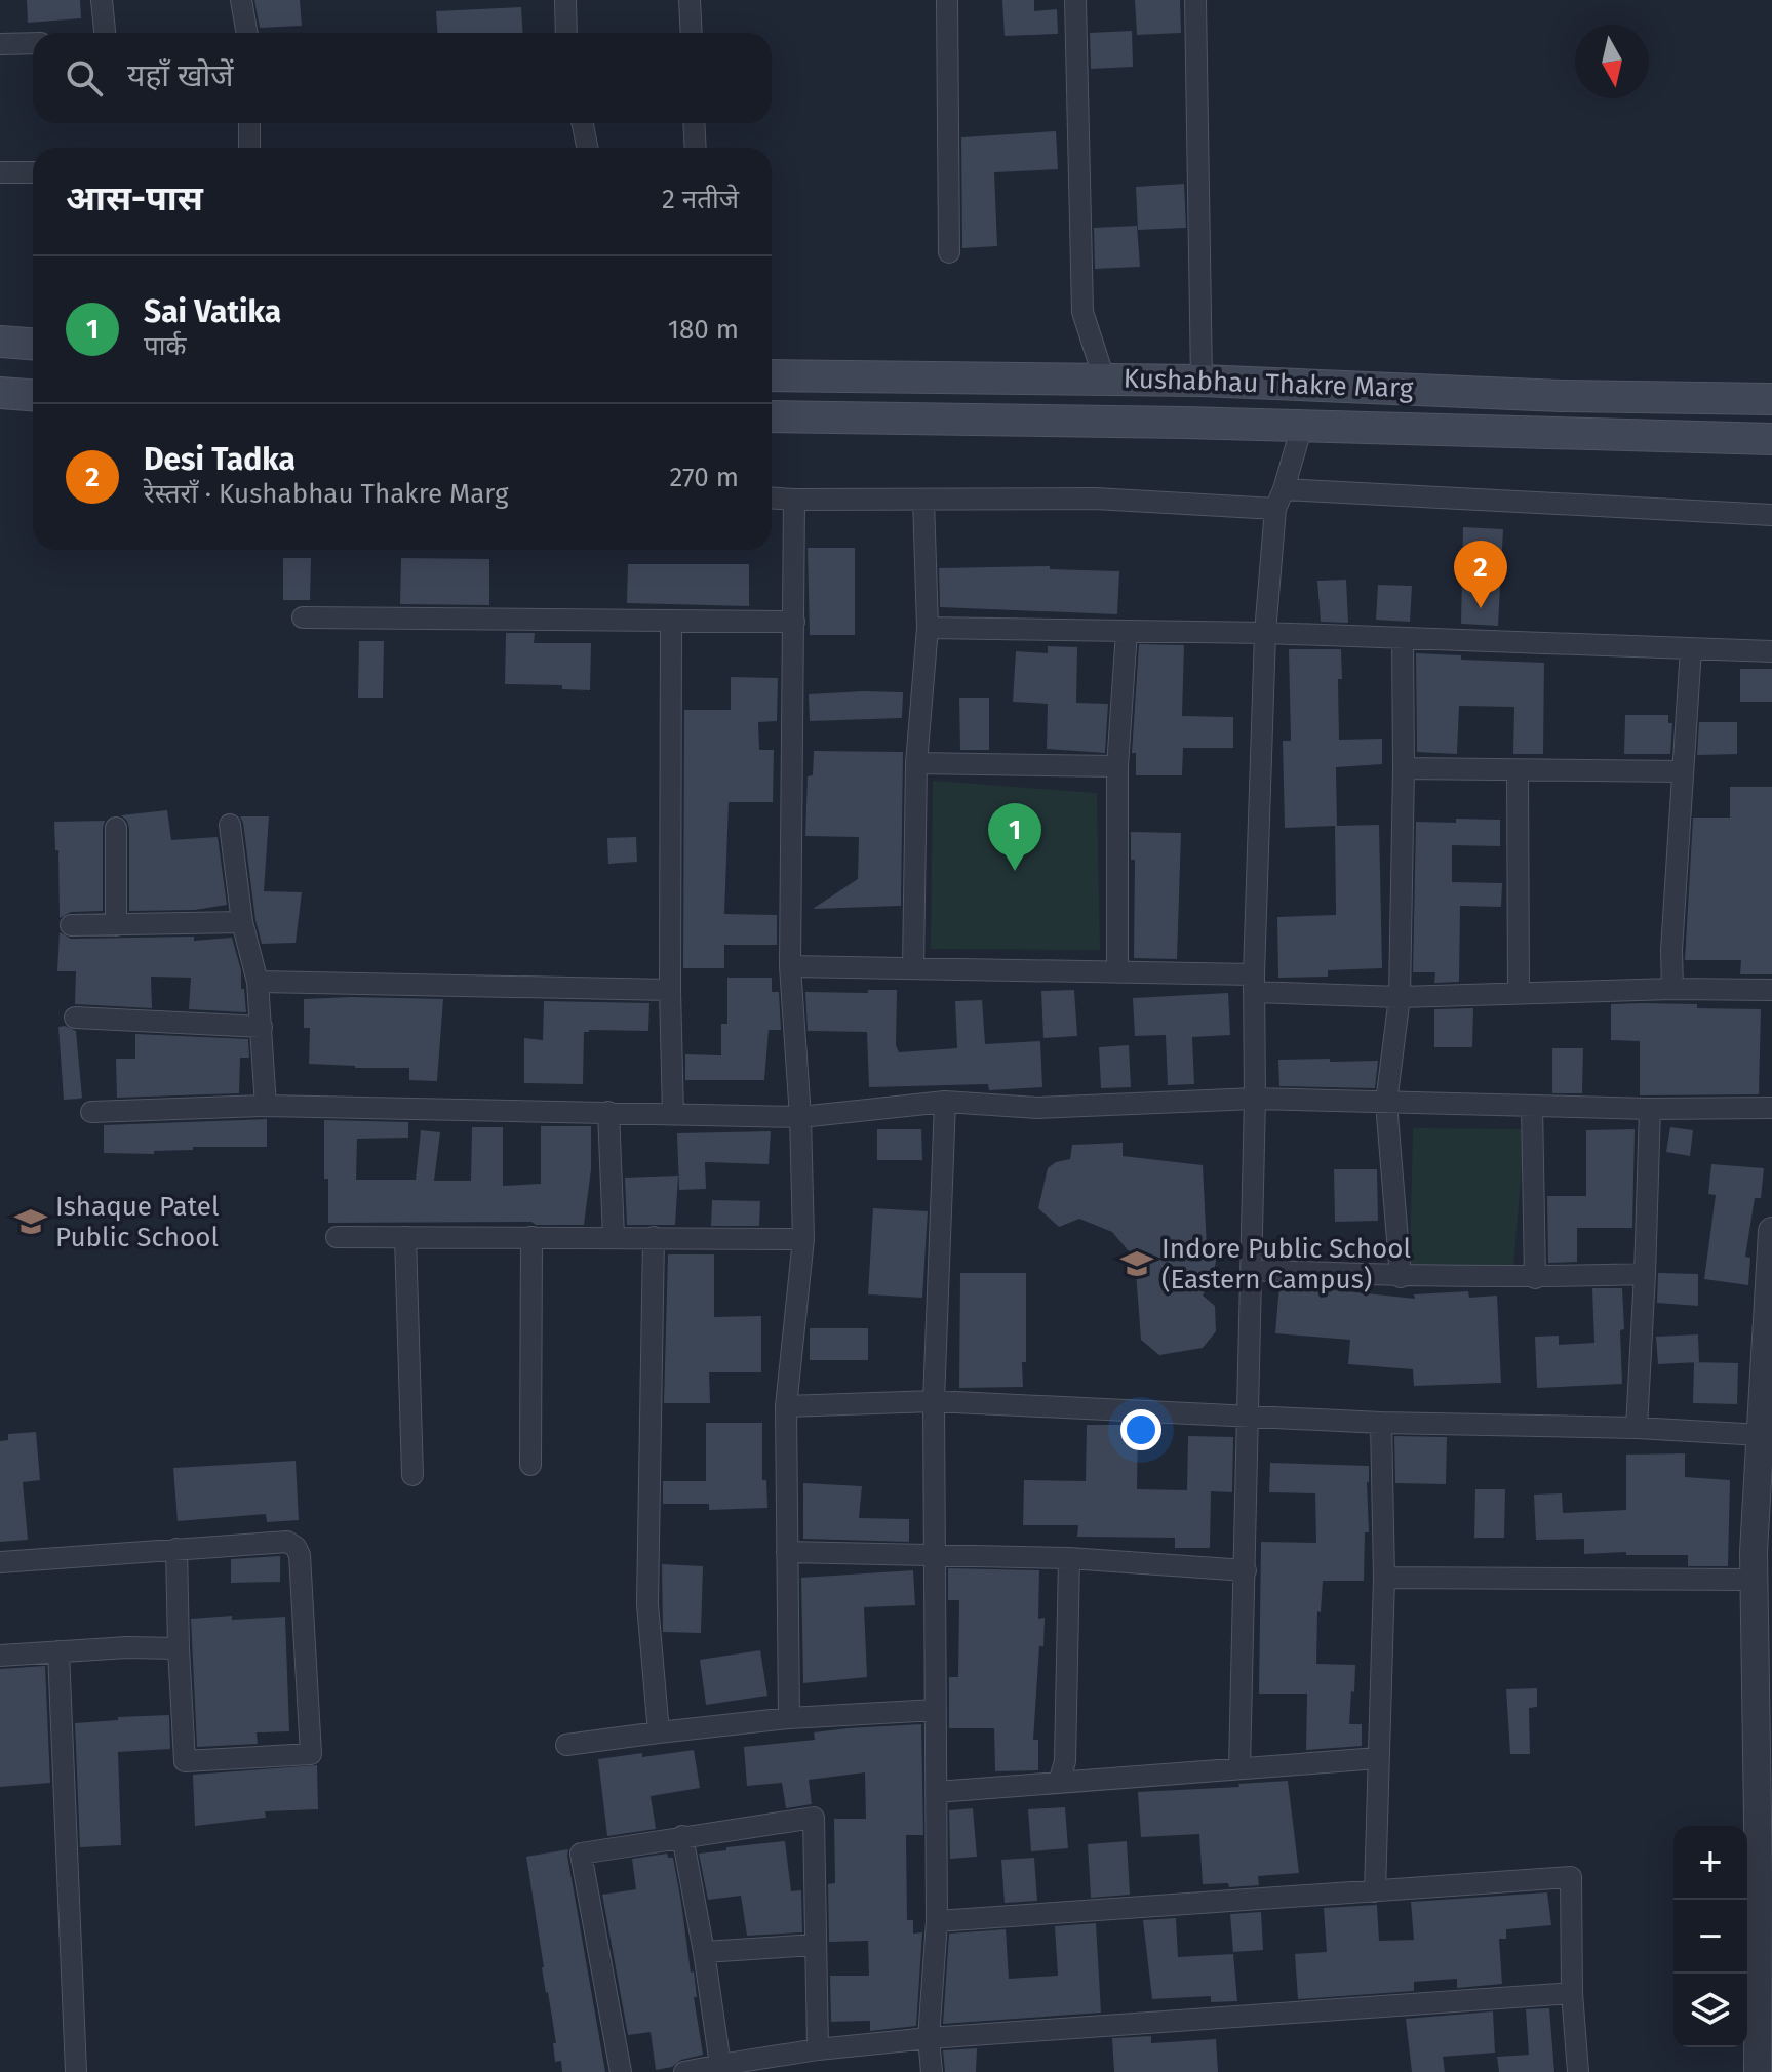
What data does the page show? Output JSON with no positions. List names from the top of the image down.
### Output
{
  "streets": {
    "main road": ["Kushabhau Thakre Marg"]
  },
  "places": {
    "school or university": ["Ishaque Patel Public School", "Indore Public School (Eastern Campus)"]
  },
  "north": "bottom",
  "page": {
    "search": "यहाँ खोजें",
    "heading": ["आस-पास", "2 नतीजे"],
    "list": [
      {
        "mark": "1",
        "name": "Sai Vatika",
        "note": "पार्क",
        "value": "180 m"
      },
      {
        "mark": "2",
        "name": "Desi Tadka",
        "note": "रेस्तराँ · Kushabhau Thakre Marg",
        "value": "270 m"
      }
    ],
    "pins": ["2", "1"],
    "map_buttons": ["+", "−"]
  }
}
